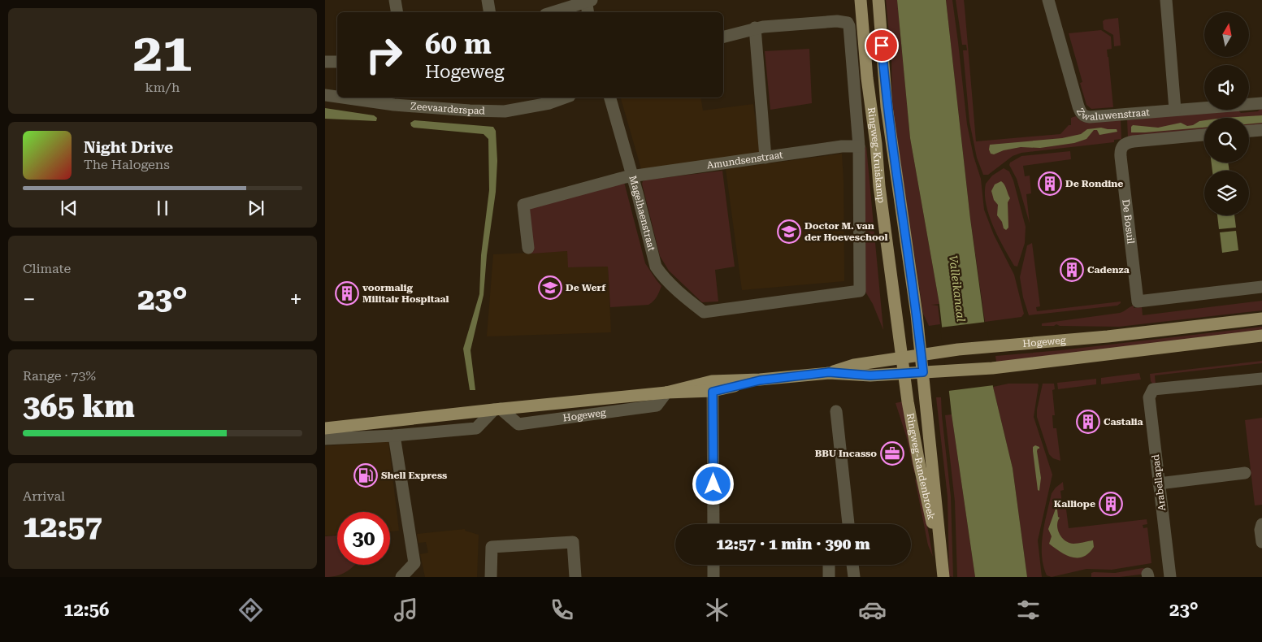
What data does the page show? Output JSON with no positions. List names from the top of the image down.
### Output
{
  "streets": {
    "main road": ["Ringweg-Kruiskamp", "Hogeweg", "Ringweg-Randenbroek"],
    "street": [
      "Zeevaarderspad",
      "Zwaluwenstraat",
      "Amundsenstraat",
      "Magelhaenstraat",
      "De Bosuil",
      "Arabellapad"
    ]
  },
  "crossings": [
    ["Ringweg-Kruiskamp", "Amundsenstraat"],
    ["Ringweg-Kruiskamp", "Magelhaenstraat"],
    ["Ringweg-Kruiskamp", "Hogeweg"],
    ["Ringweg-Kruiskamp", "Ringweg-Randenbroek"],
    ["Amundsenstraat", "Magelhaenstraat"],
    ["Hogeweg", "Ringweg-Randenbroek"]
  ],
  "water": ["Valleikanaal"],
  "places": {
    "building": [
      "De Rondine",
      "Cadenza",
      "voormalig Militair Hospitaal",
      "Castalia",
      "Kalliope"
    ],
    "school or university": ["Doctor M. van der Hoeveschool", "De Werf"],
    "office": ["BBU Incasso"],
    "fuel station": ["Shell Express"]
  },
  "north": "top",
  "page": {
    "tile": [
      ["21", "km/h"],
      "Climate",
      ["Range · 73%", "365 km"],
      ["Arrival", "12:57"]
    ],
    "turn": ["60 m", "Hogeweg"],
    "song": ["Night Drive", "The Halogens"],
    "heat": ["−", "23°", "+"],
    "limit": "30",
    "trip": "12:57 · 1 min · 390 m",
    "tabs": ["12:56", "23°"]
  }
}
